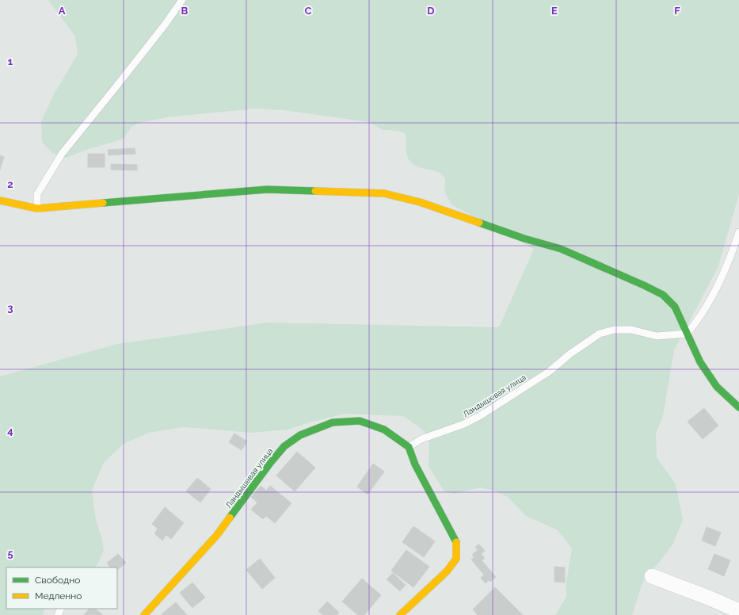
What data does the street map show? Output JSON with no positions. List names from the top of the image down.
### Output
{
  "streets": {
    "street": ["Ландышевая улица"]
  },
  "legend": ["Свободно", "Медленно"],
  "grid": {
    "columns": [
      "A",
      "B",
      "C",
      "D",
      "E",
      "F"
    ],
    "rows": [
      "1",
      "2",
      "3",
      "4",
      "5"
    ]
  }
}
